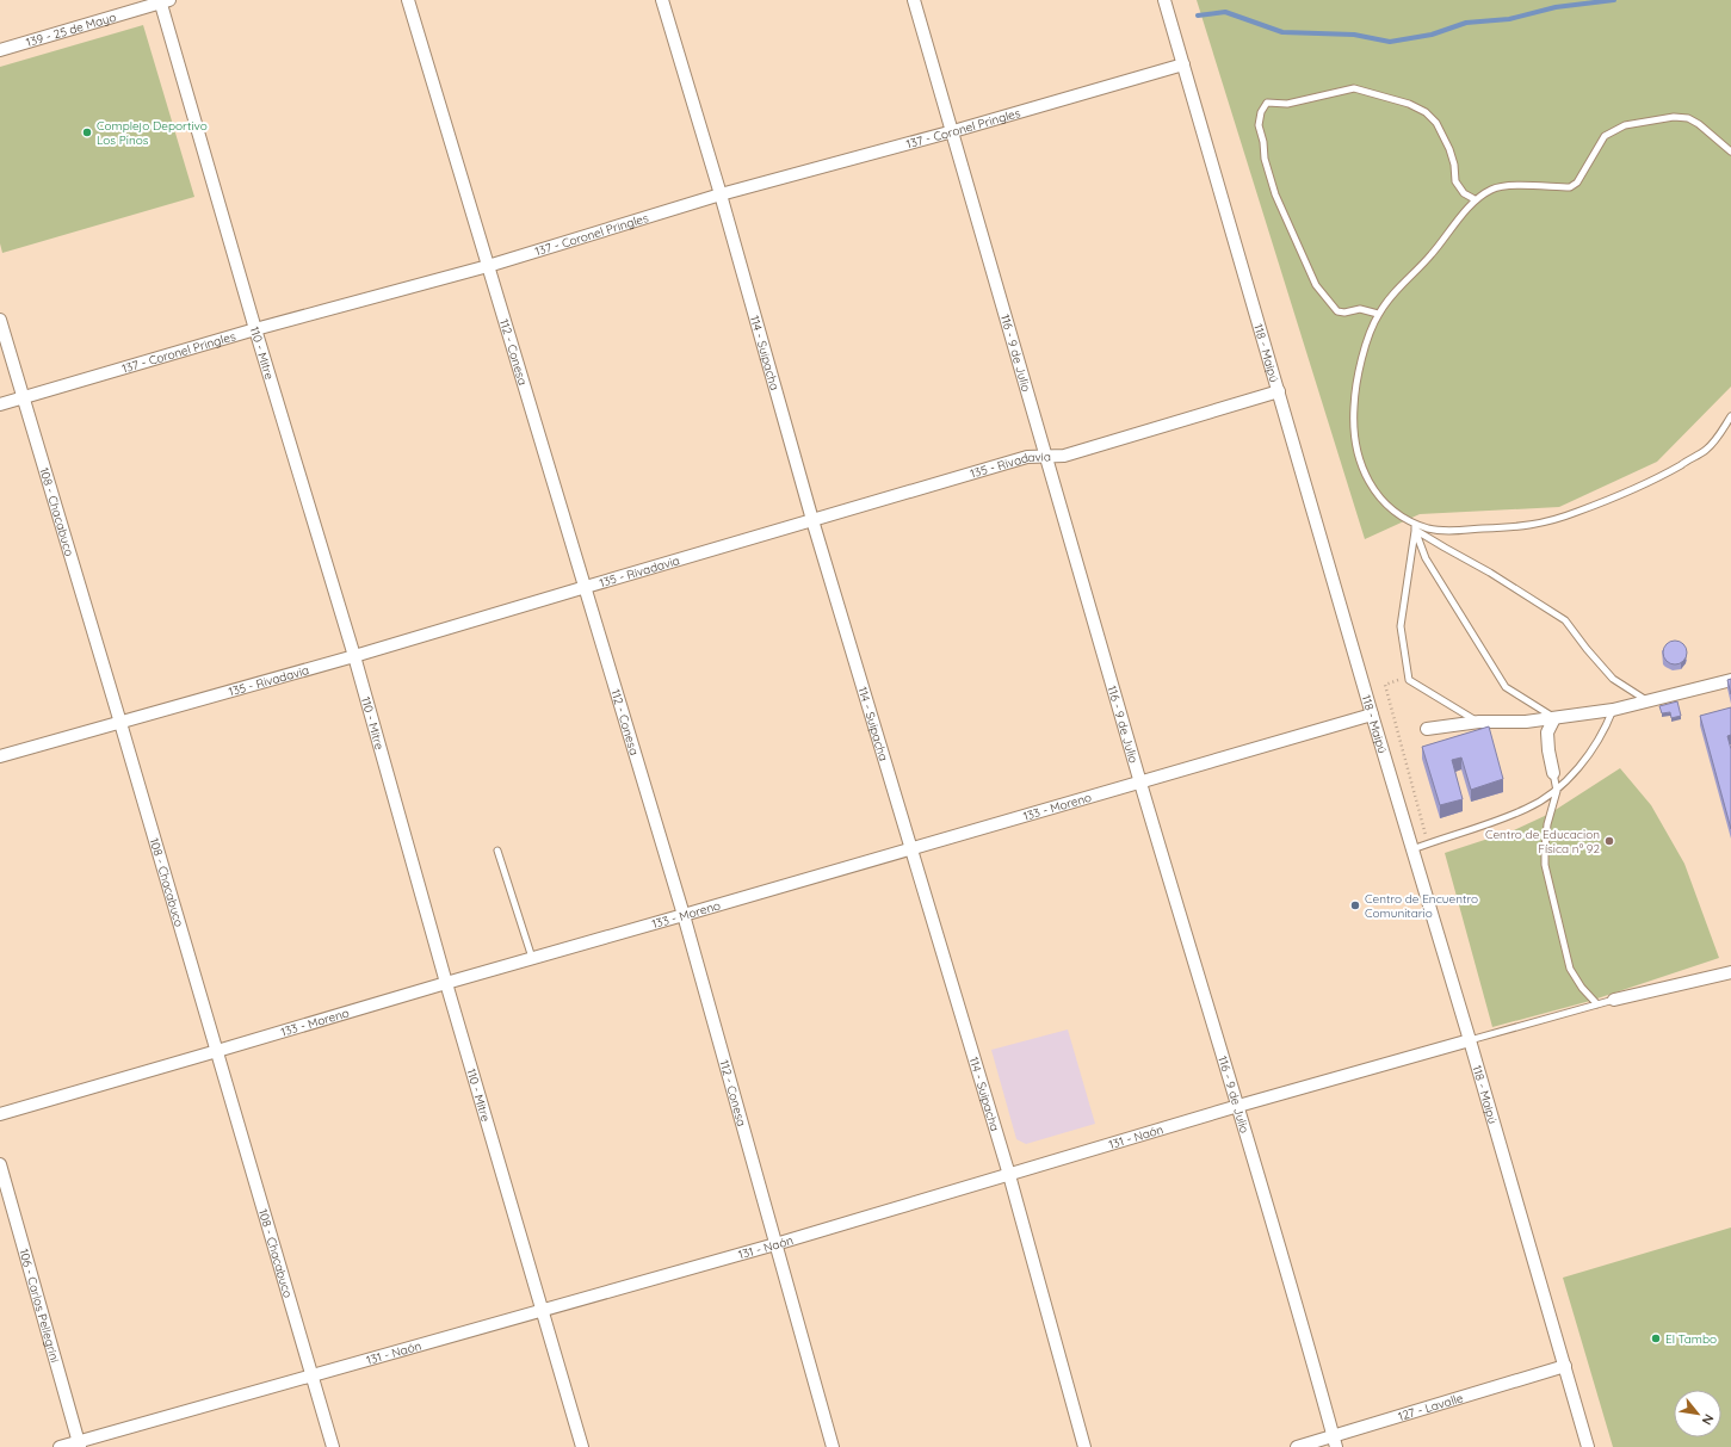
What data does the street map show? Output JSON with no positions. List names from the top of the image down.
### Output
{
  "streets": {
    "street": [
      "139 - 25 de Mayo",
      "137 - Coronel Pringles",
      "110 - Mitre",
      "112 - Conesa",
      "114 - Suipacha",
      "116 - 9 de Julio",
      "118 - Maipú",
      "135 - Rivadavia",
      "108 - Chacabuco",
      "133 - Moreno",
      "131 - Naón",
      "106 - Carlos Pellegrini",
      "127 - Lavalle"
    ]
  },
  "crossings": [
    ["139 - 25 de Mayo", "110 - Mitre"],
    ["137 - Coronel Pringles", "110 - Mitre"],
    ["137 - Coronel Pringles", "112 - Conesa"],
    ["137 - Coronel Pringles", "114 - Suipacha"],
    ["137 - Coronel Pringles", "116 - 9 de Julio"],
    ["137 - Coronel Pringles", "118 - Maipú"],
    ["137 - Coronel Pringles", "108 - Chacabuco"],
    ["110 - Mitre", "135 - Rivadavia"],
    ["110 - Mitre", "133 - Moreno"],
    ["110 - Mitre", "131 - Naón"],
    ["112 - Conesa", "135 - Rivadavia"],
    ["112 - Conesa", "133 - Moreno"],
    ["112 - Conesa", "131 - Naón"],
    ["114 - Suipacha", "135 - Rivadavia"],
    ["114 - Suipacha", "133 - Moreno"],
    ["114 - Suipacha", "131 - Naón"],
    ["116 - 9 de Julio", "135 - Rivadavia"],
    ["116 - 9 de Julio", "133 - Moreno"],
    ["116 - 9 de Julio", "131 - Naón"],
    ["116 - 9 de Julio", "127 - Lavalle"],
    ["118 - Maipú", "135 - Rivadavia"],
    ["118 - Maipú", "133 - Moreno"],
    ["118 - Maipú", "131 - Naón"],
    ["118 - Maipú", "127 - Lavalle"],
    ["135 - Rivadavia", "108 - Chacabuco"],
    ["108 - Chacabuco", "133 - Moreno"],
    ["108 - Chacabuco", "131 - Naón"],
    ["131 - Naón", "106 - Carlos Pellegrini"]
  ],
  "places": [
    "Complejo Deportivo Los Pinos",
    "Centro de Educacion Física nº 92",
    "Centro de Encuentro Comunitario",
    "El Tambo"
  ],
  "north": "bottom right"
}
